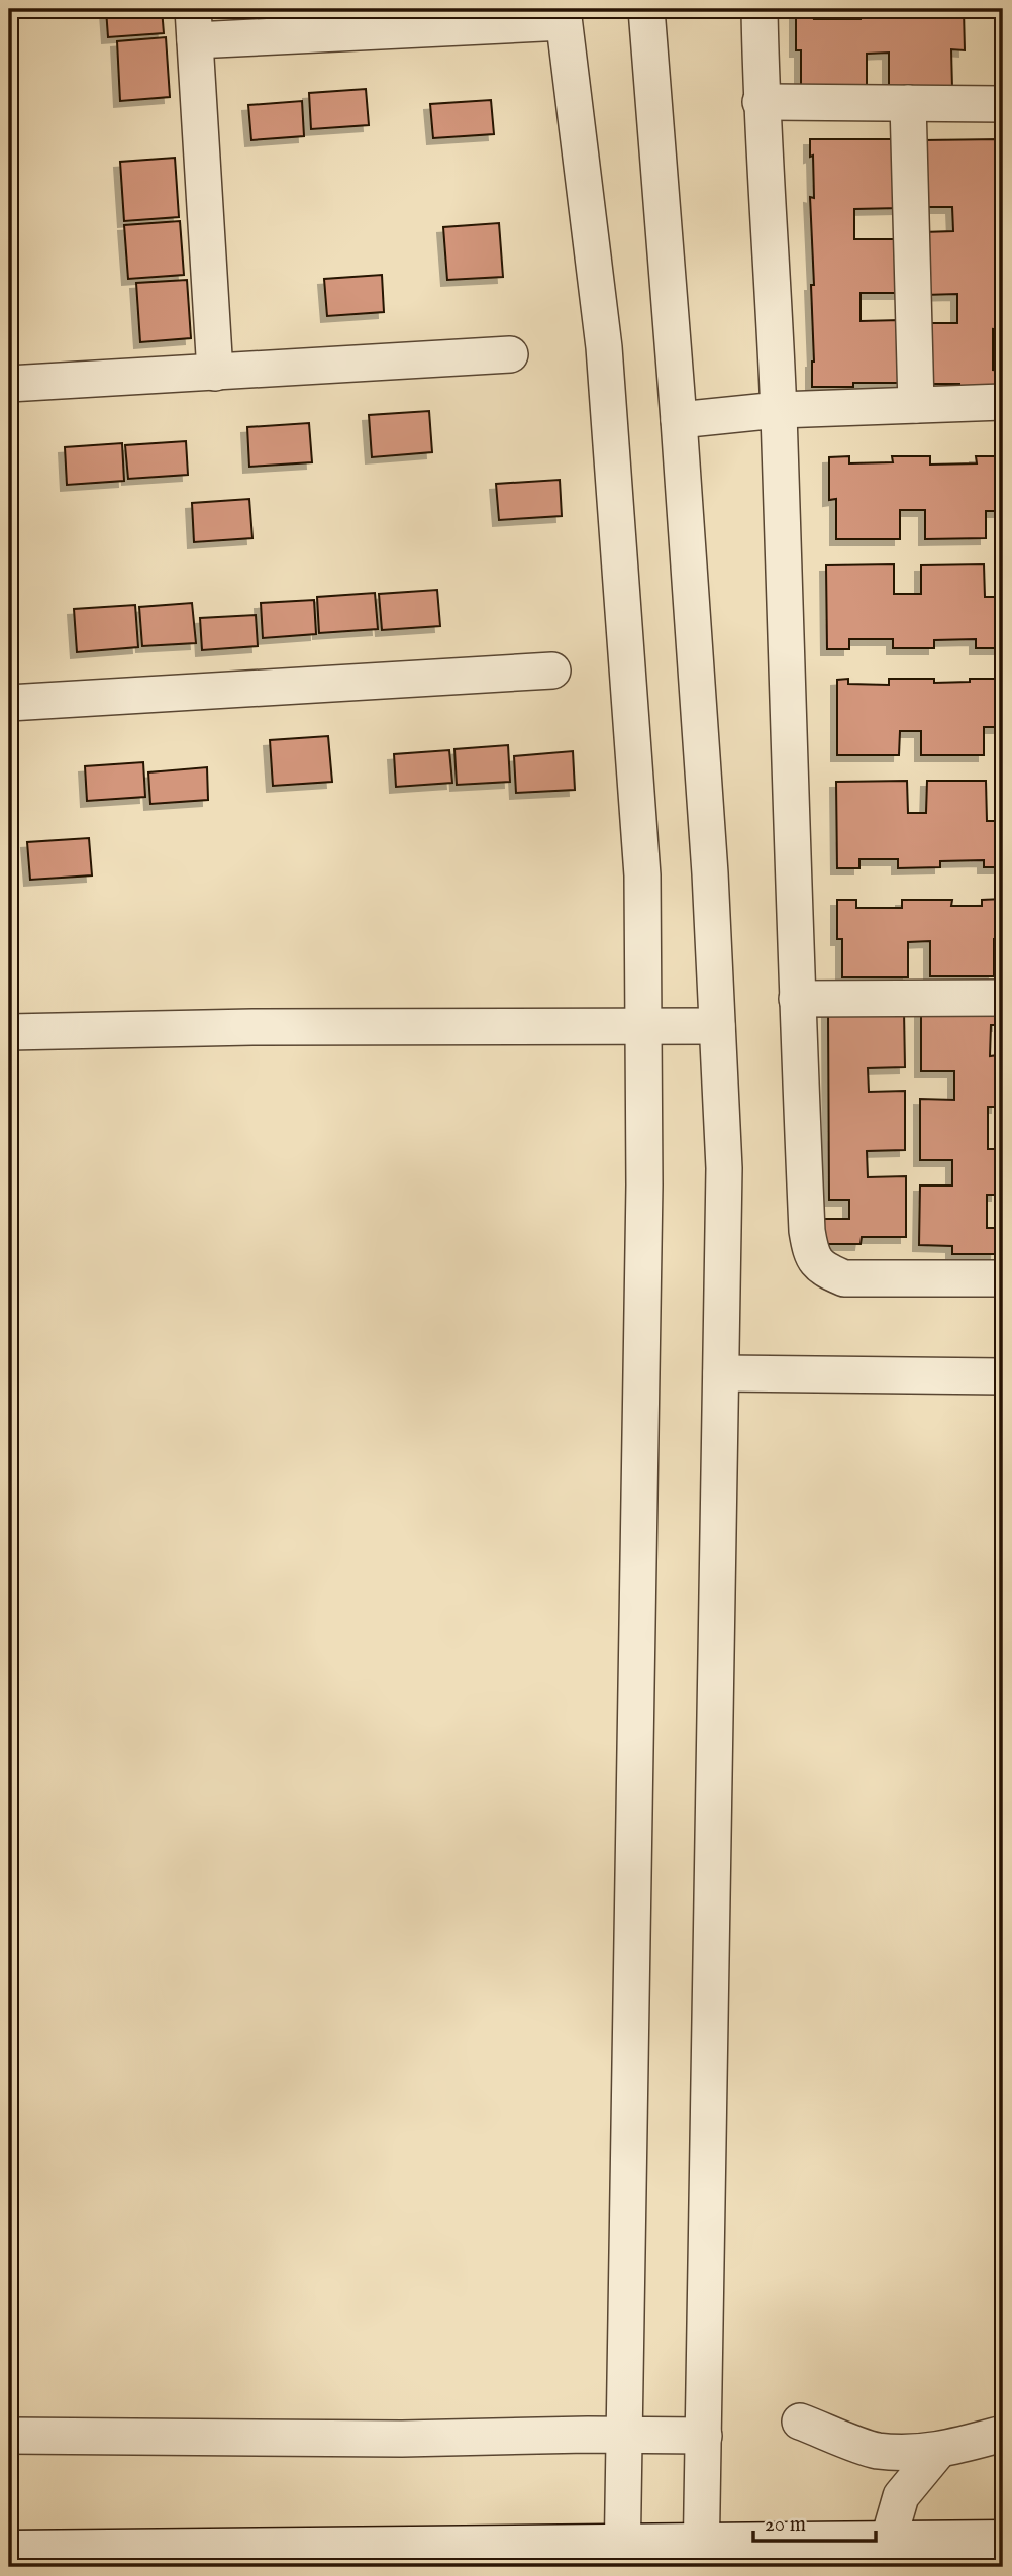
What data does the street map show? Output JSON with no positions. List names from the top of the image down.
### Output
{
  "scale_bar": "20 m"
}
